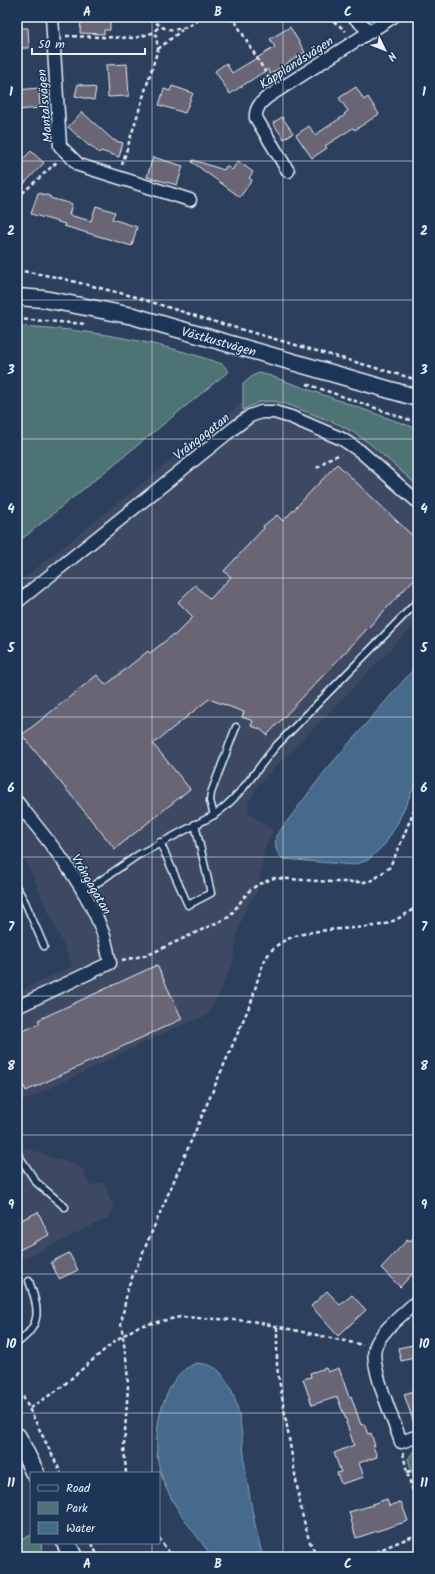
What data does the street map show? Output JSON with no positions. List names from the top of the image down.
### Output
{
  "streets": {
    "street": [
      "Kapplandsvägen",
      "Mantalsvägen",
      "Västkustvägen",
      "Vrångagatan"
    ]
  },
  "legend": ["Road", "Park", "Water"],
  "scale_bar": "50 m",
  "north": "bottom right",
  "grid": {
    "columns": ["A", "B", "C"],
    "rows": [
      "1",
      "2",
      "3",
      "4",
      "5",
      "6",
      "7",
      "8",
      "9",
      "10",
      "11"
    ]
  }
}
